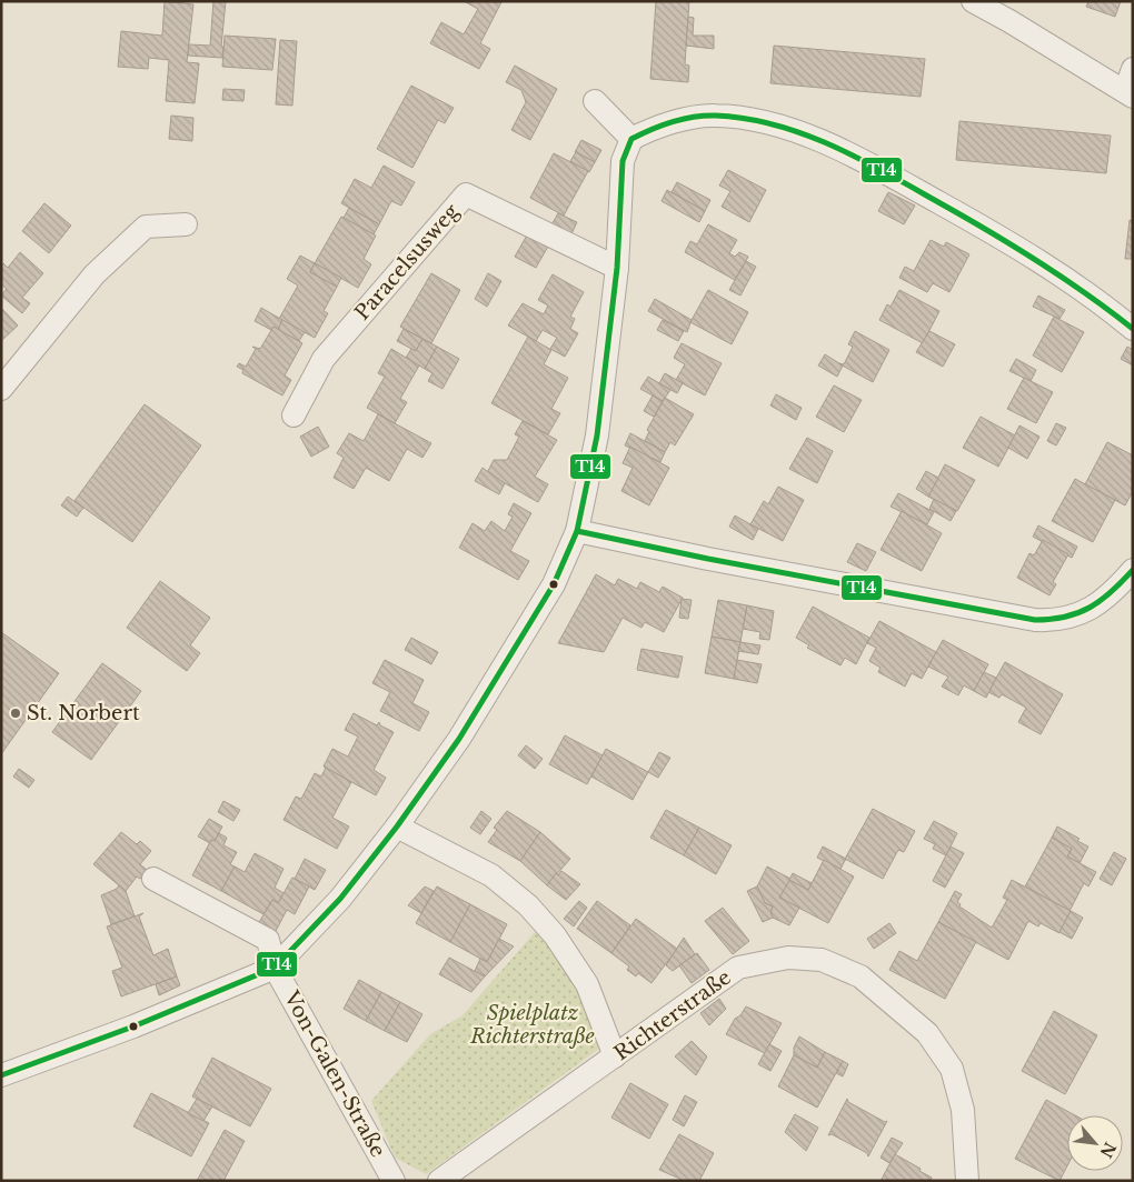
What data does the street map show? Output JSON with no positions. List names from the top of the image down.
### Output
{
  "streets": {
    "street": ["Paracelsusweg", "Richterstraße", "Von-Galen-Straße"]
  },
  "parks": ["Spielplatz Richterstraße"],
  "places": ["St. Norbert"],
  "lines": ["transit line T14"],
  "north": "bottom right"
}
